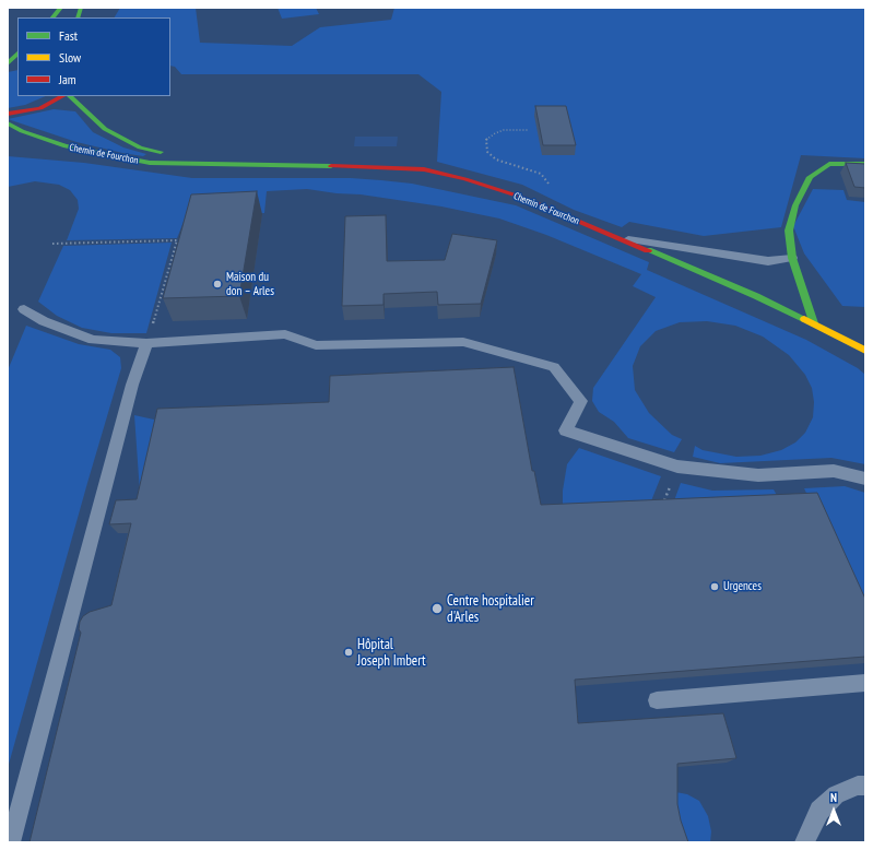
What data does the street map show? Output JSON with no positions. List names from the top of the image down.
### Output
{
  "streets": {
    "street": ["Chemin de Fourchon"]
  },
  "places": [
    "Maison du don – Arles",
    "Urgences",
    "Centre hospitalier d'Arles",
    "Hôpital Joseph Imbert"
  ],
  "legend": ["Fast", "Slow", "Jam"],
  "north": "top"
}
